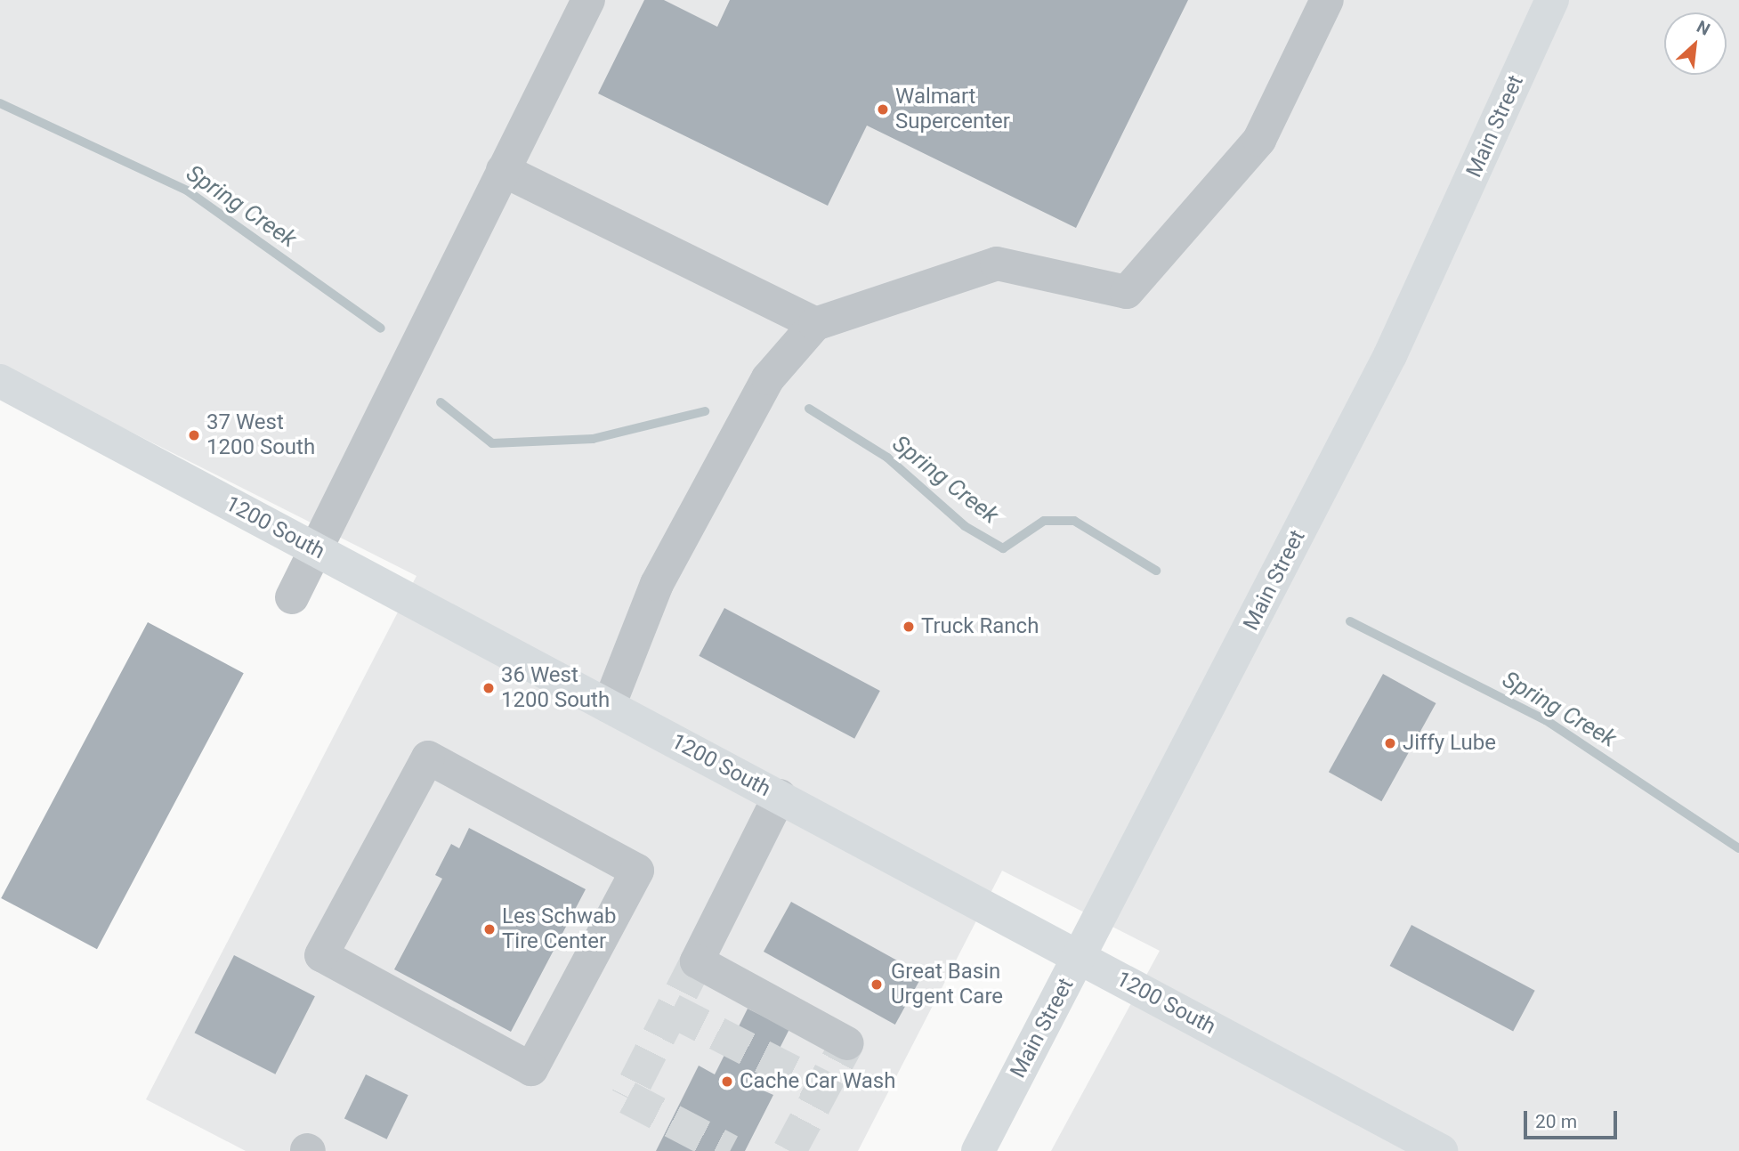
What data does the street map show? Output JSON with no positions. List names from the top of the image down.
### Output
{
  "streets": {
    "main road": ["Main Street", "1200 South"]
  },
  "crossings": [
    ["Main Street", "1200 South"]
  ],
  "water": ["Spring Creek"],
  "places": [
    "Walmart Supercenter",
    "37 West 1200 South",
    "Truck Ranch",
    "36 West 1200 South",
    "Jiffy Lube",
    "Les Schwab Tire Center",
    "Great Basin Urgent Care",
    "Cache Car Wash"
  ],
  "scale_bar": "20 m",
  "north": "top right"
}
